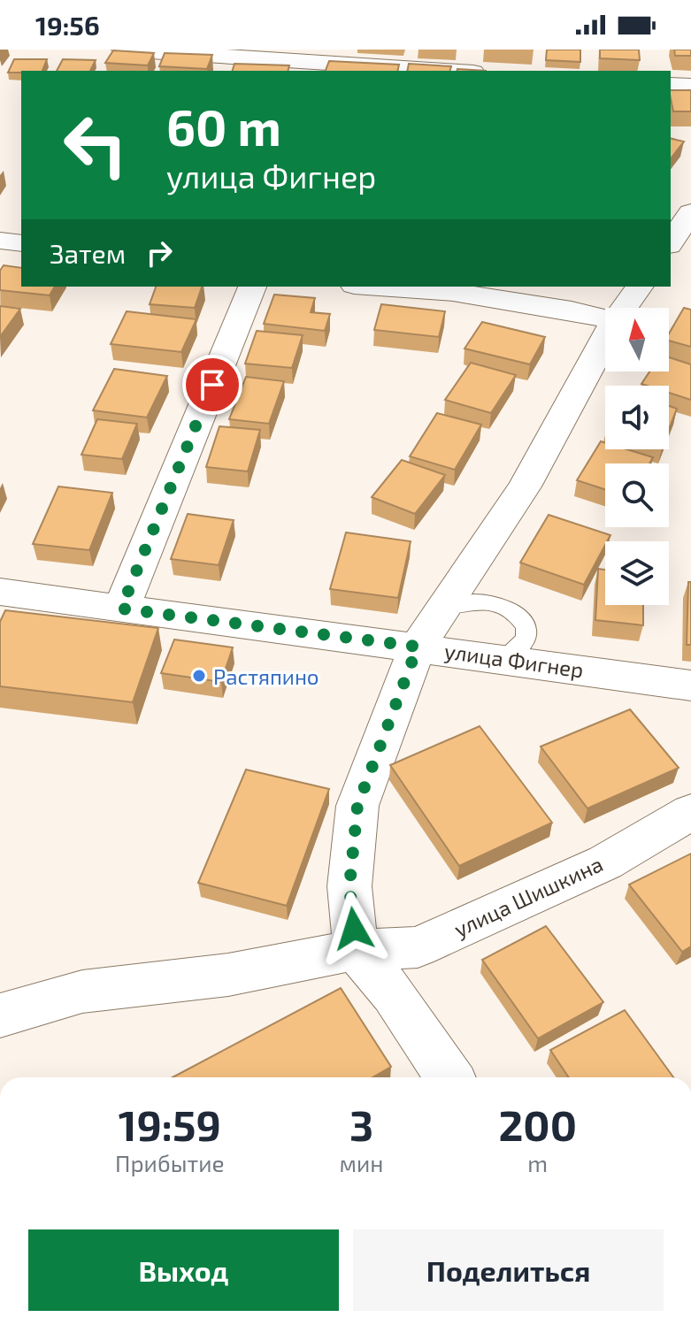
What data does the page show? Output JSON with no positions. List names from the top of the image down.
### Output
{
  "streets": {
    "street": ["улица Фигнер", "улица Шишкина"]
  },
  "places": ["Растяпино"],
  "north": "top",
  "page": {
    "status": "19:56",
    "turn": ["60 m", "улица Фигнер"],
    "then": "Затем",
    "eta": [
      "19:59",
      "Прибытие",
      "3",
      "мин",
      "200",
      "m"
    ],
    "buttons": ["Выход", "Поделиться"]
  }
}
